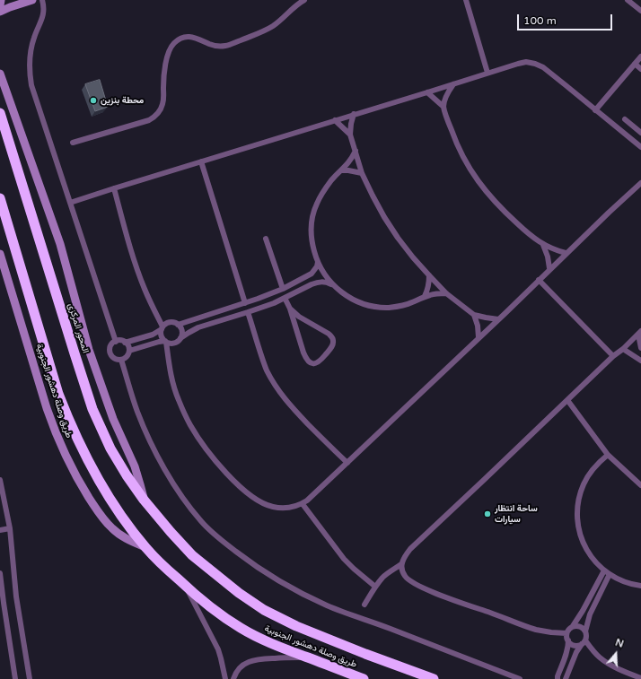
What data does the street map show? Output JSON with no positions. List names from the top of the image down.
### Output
{
  "streets": {
    "highway": ["المحور المركزى", "طريق وصلة دهشور الجنوبية"]
  },
  "crossings": [
    ["المحور المركزى", "طريق وصلة دهشور الجنوبية"]
  ],
  "places": ["محطة بنزين", "ساحة انتظار سيارات"],
  "scale_bar": "100 m",
  "north": "top"
}
